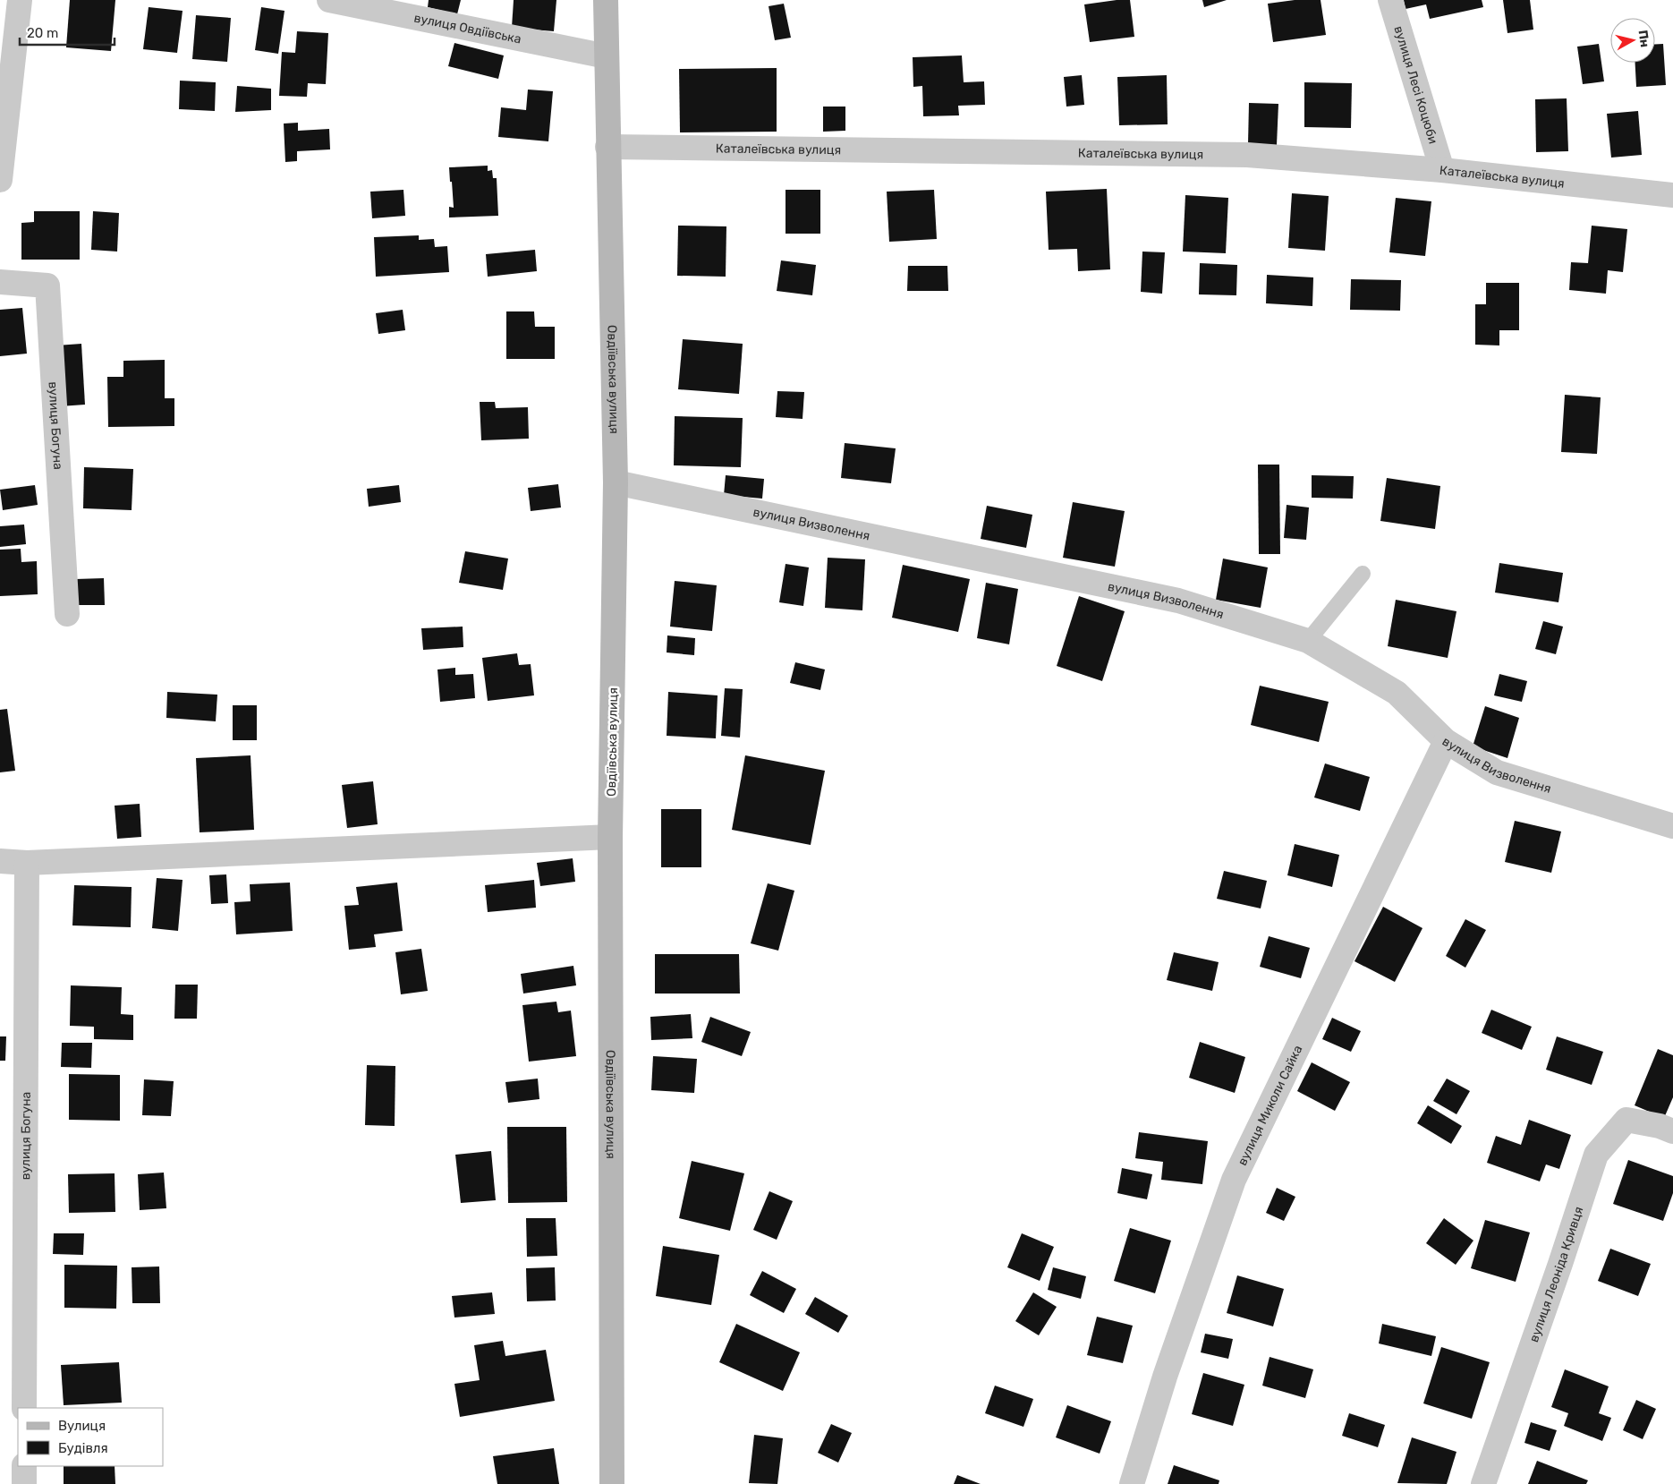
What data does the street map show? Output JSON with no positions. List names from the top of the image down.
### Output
{
  "streets": {
    "main road": ["Овдіївська вулиця"],
    "street": [
      "вулиця Овдіївська",
      "вулиця Лесі Коцюби",
      "Каталеївська вулиця",
      "вулиця Богуна",
      "вулиця Визволення",
      "вулиця Миколи Сайка",
      "вулиця Леоніда Кривця"
    ]
  },
  "crossings": [
    ["вулиця Овдіївська", "Овдіївська вулиця"],
    ["вулиця Лесі Коцюби", "Каталеївська вулиця"],
    ["Каталеївська вулиця", "Овдіївська вулиця"],
    ["Овдіївська вулиця", "вулиця Визволення"],
    ["вулиця Визволення", "вулиця Миколи Сайка"]
  ],
  "legend": ["Вулиця", "Будівля"],
  "scale_bar": "20 m",
  "north": "right"
}
